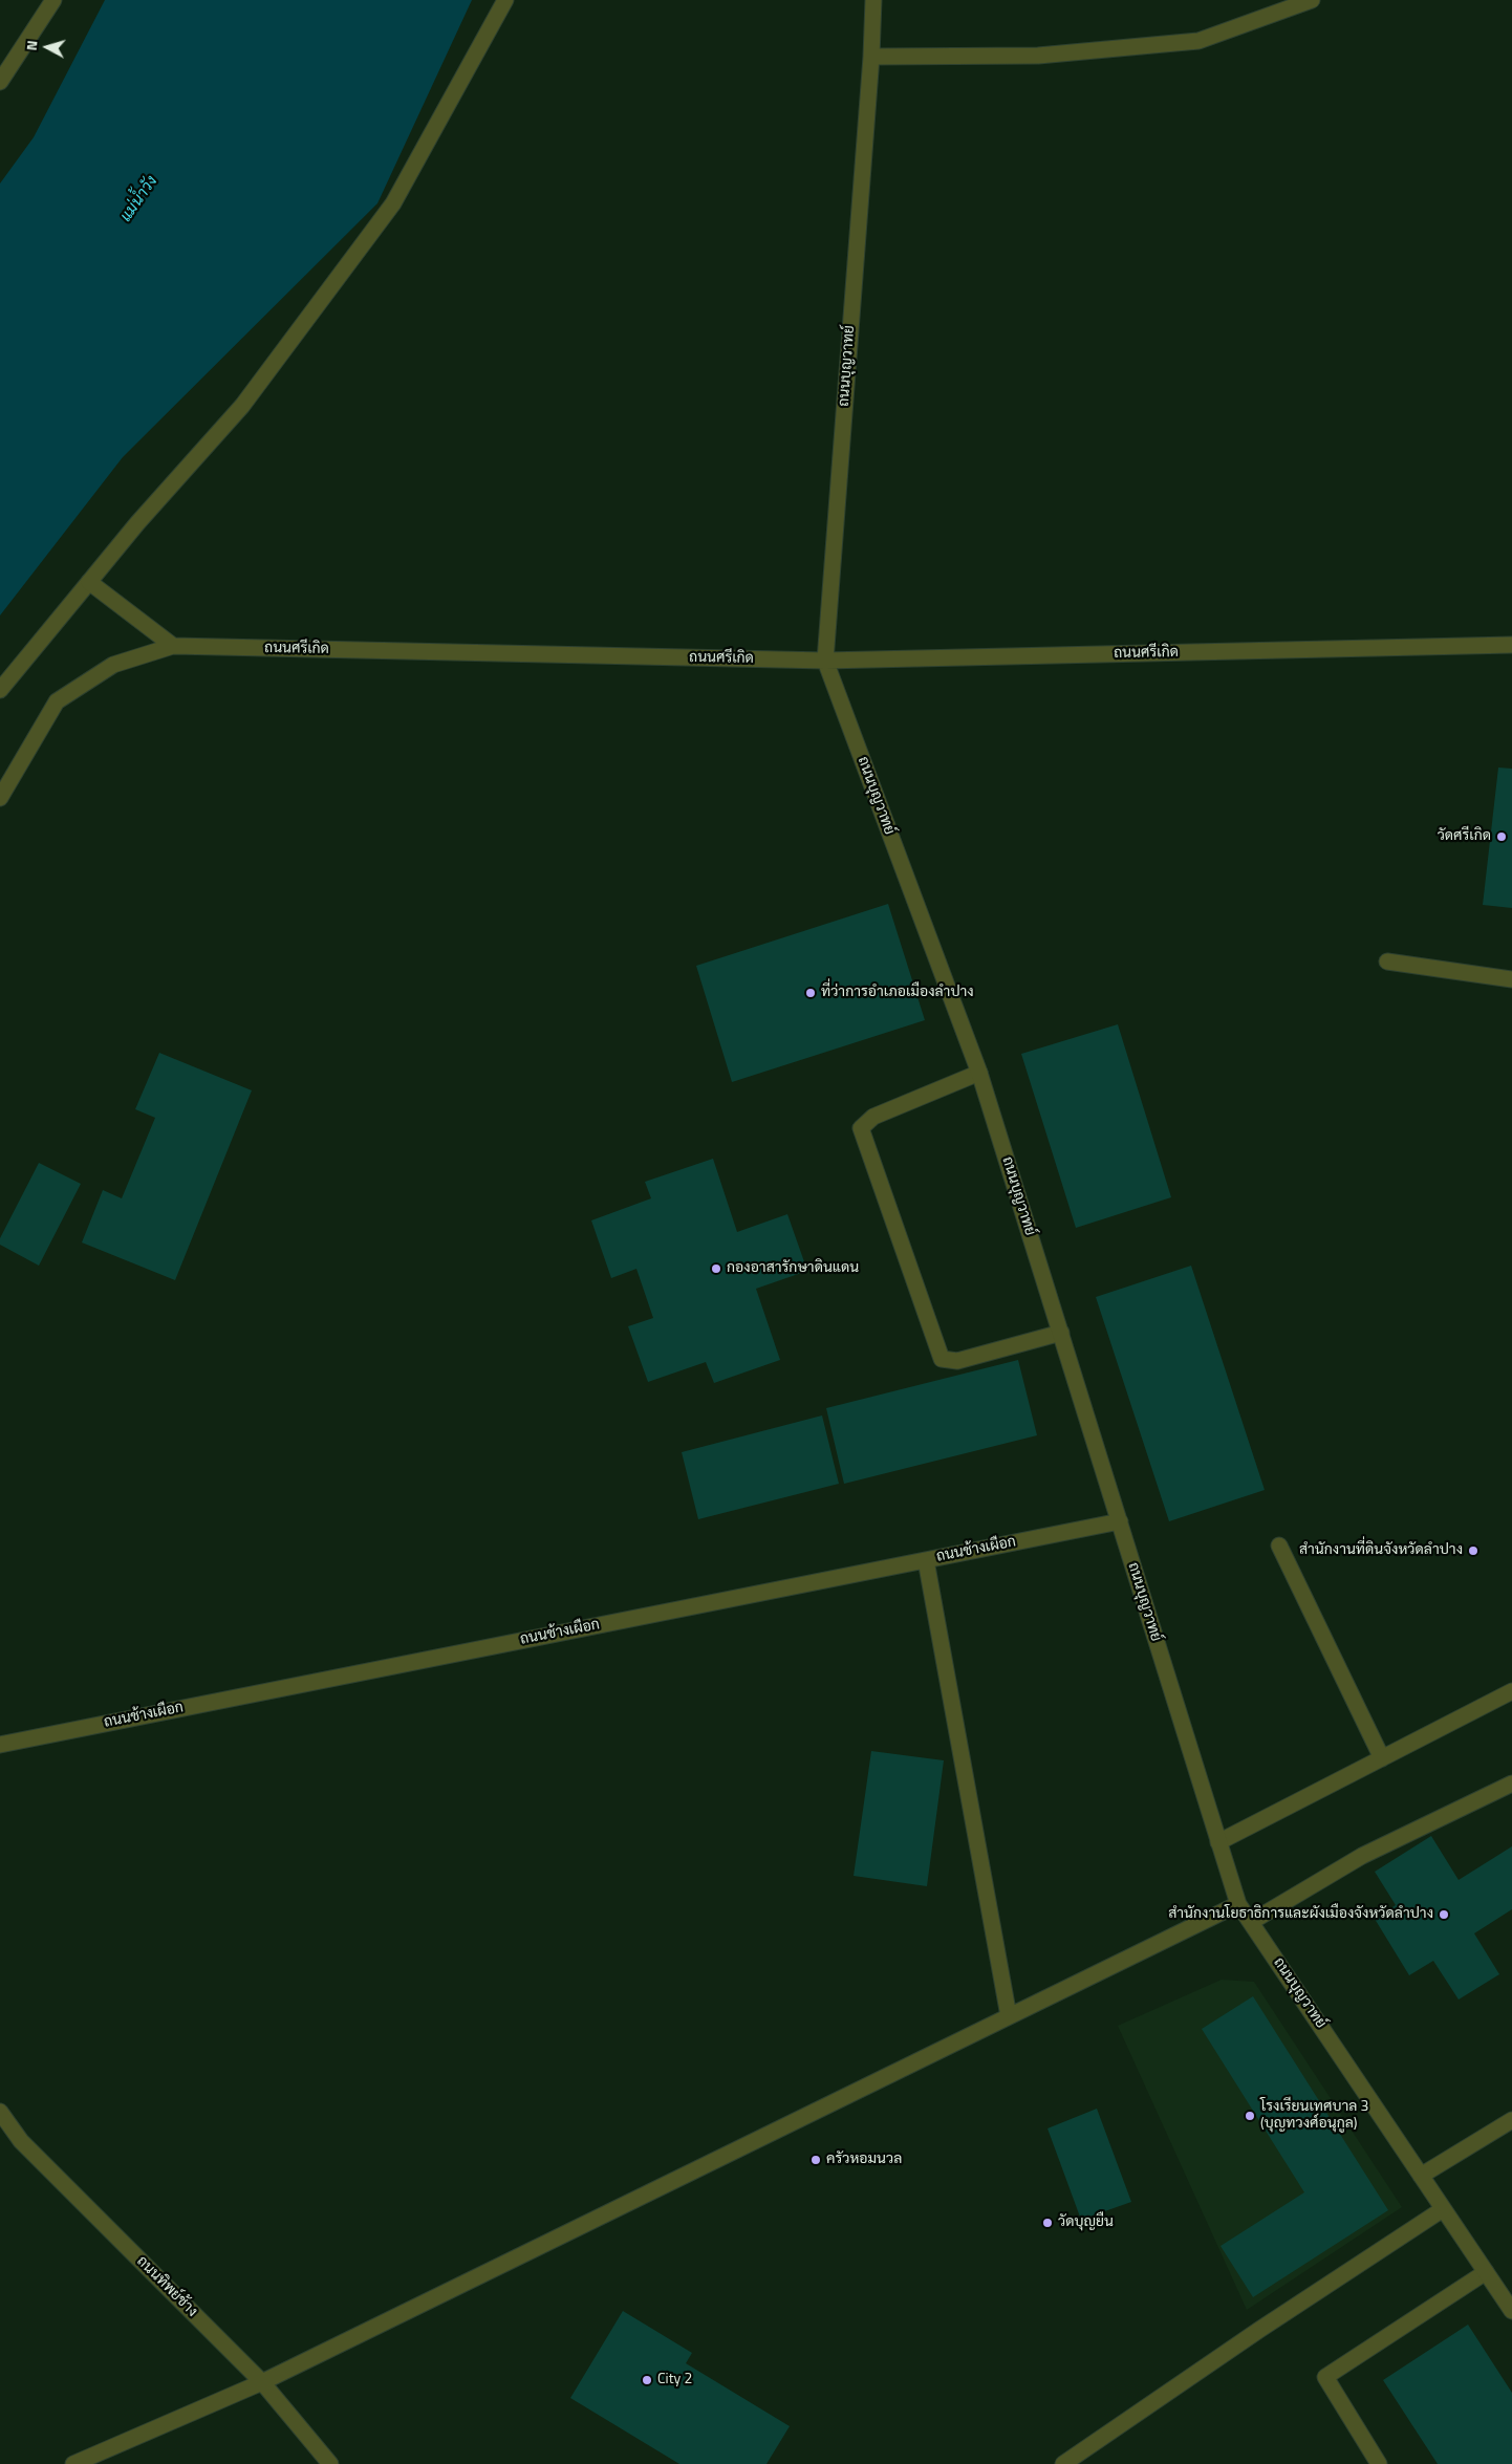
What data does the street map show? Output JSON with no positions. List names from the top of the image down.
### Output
{
  "streets": {
    "street": [
      "ถนนบุญวาทย์",
      "ถนนศรีเกิด",
      "ถนนช้างเผือก",
      "ถนนทิพย์ช้าง"
    ]
  },
  "crossings": [
    ["ถนนบุญวาทย์", "ถนนศรีเกิด"],
    ["ถนนบุญวาทย์", "ถนนช้างเผือก"]
  ],
  "water": ["แม่น้ำวัง"],
  "places": [
    "วัดศรีเกิด",
    "ที่ว่าการอำเภอเมืองลำปาง",
    "กองอาสารักษาดินแดน",
    "สำนักงานที่ดินจังหวัดลำปาง",
    "สำนักงานโยธาธิการและผังเมืองจังหวัดลำปาง",
    "โรงเรียนเทศบาล 3 (บุญทวงศ์อนุกูล)",
    "ครัวหอมนวล",
    "วัดบุญยืน",
    "City 2"
  ],
  "north": "left"
}
